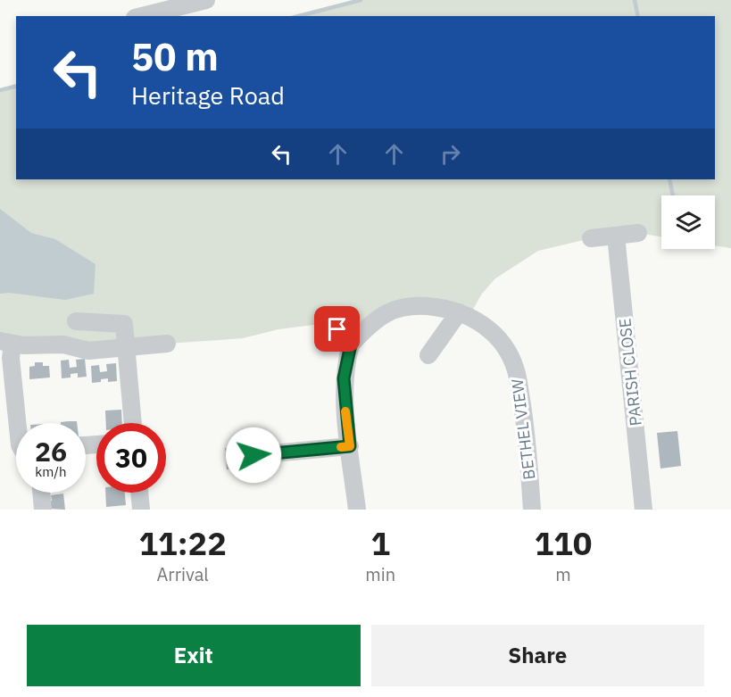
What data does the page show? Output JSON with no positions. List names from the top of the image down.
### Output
{
  "streets": {
    "street": ["PARISH CLOSE", "BETHEL VIEW"]
  },
  "page": {
    "turn": ["50 m", "Heritage Road"],
    "speed": "26 km/h",
    "limit": "30",
    "eta": [
      "11:22",
      "Arrival",
      "1",
      "min",
      "110",
      "m"
    ],
    "buttons": ["Exit", "Share"]
  }
}
